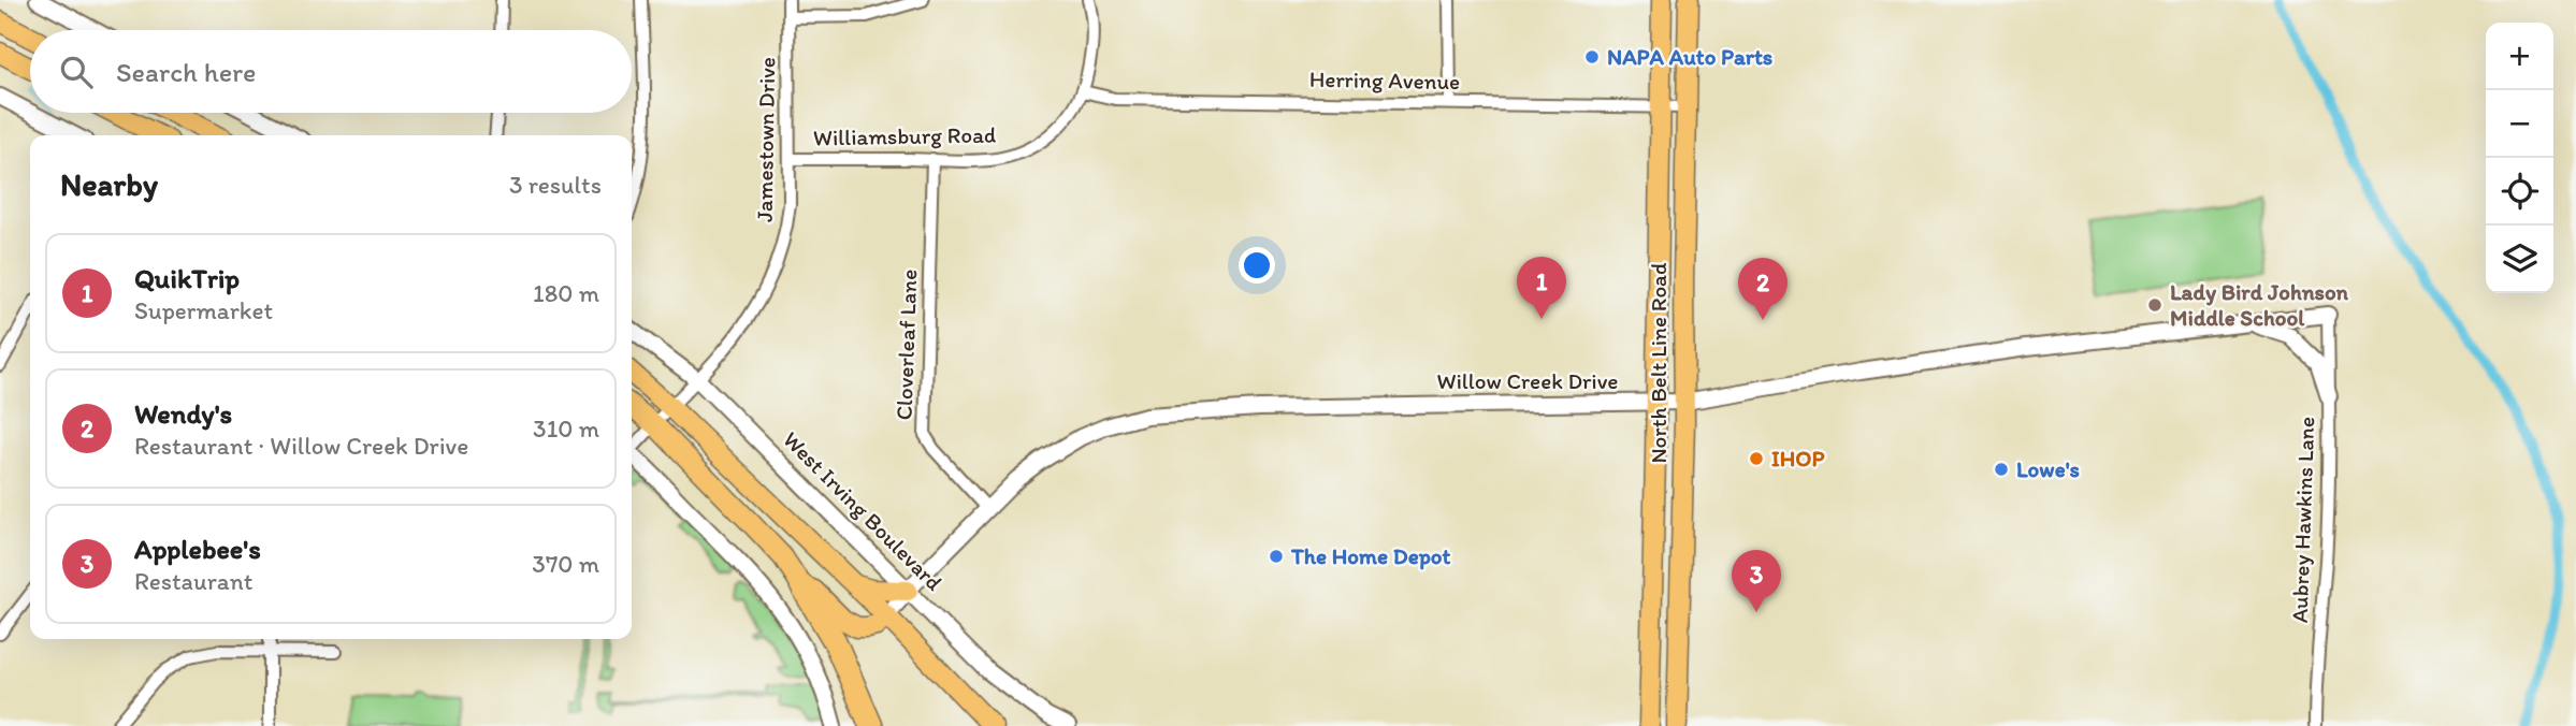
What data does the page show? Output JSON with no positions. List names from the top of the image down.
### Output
{
  "streets": {
    "main road": ["North Belt Line Road"],
    "street": [
      "Herring Avenue",
      "Williamsburg Road",
      "Jamestown Drive",
      "Cloverleaf Lane",
      "Willow Creek Drive",
      "West Irving Boulevard",
      "Aubrey Hawkins Lane"
    ]
  },
  "crossings": [
    ["Herring Avenue", "Williamsburg Road"],
    ["Herring Avenue", "North Belt Line Road"],
    ["Williamsburg Road", "Jamestown Drive"],
    ["Williamsburg Road", "Cloverleaf Lane"],
    ["Jamestown Drive", "West Irving Boulevard"],
    ["Cloverleaf Lane", "Willow Creek Drive"],
    ["North Belt Line Road", "Willow Creek Drive"],
    ["Willow Creek Drive", "West Irving Boulevard"],
    ["Willow Creek Drive", "Aubrey Hawkins Lane"]
  ],
  "places": [
    "NAPA Auto Parts",
    "Lady Bird Johnson Middle School",
    "IHOP",
    "Lowe's",
    "The Home Depot"
  ],
  "page": {
    "map_buttons": ["+", "−"],
    "search": "Search here",
    "heading": ["Nearby", "3 results"],
    "list": [
      {
        "mark": "1",
        "name": "QuikTrip",
        "note": "Supermarket",
        "value": "180 m"
      },
      {
        "mark": "2",
        "name": "Wendy's",
        "note": "Restaurant · Willow Creek Drive",
        "value": "310 m"
      },
      {
        "mark": "3",
        "name": "Applebee's",
        "note": "Restaurant",
        "value": "370 m"
      }
    ],
    "pins": ["1", "2", "3"]
  }
}
